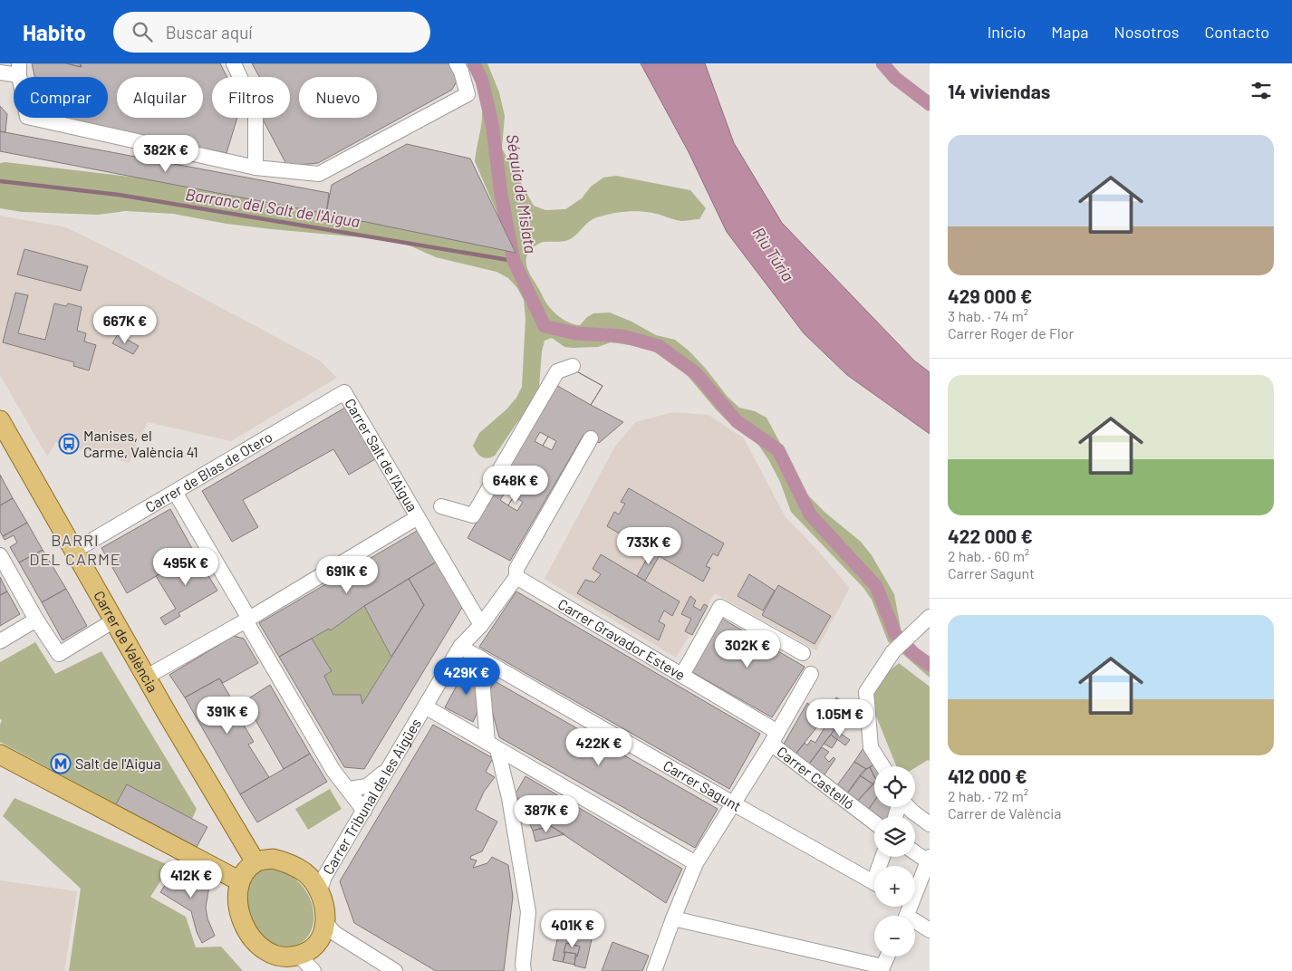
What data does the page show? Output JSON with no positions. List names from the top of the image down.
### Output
{
  "streets": {
    "main road": ["Carrer de València"],
    "street": [
      "Carrer Salt de l'Aigua",
      "Carrer de Blas de Otero",
      "Carrer Gravador Esteve",
      "Carrer Castelló",
      "Carrer Sagunt",
      "Carrer Tribunal de les Aigües"
    ]
  },
  "crossings": [
    ["Carrer Salt de l'Aigua", "Carrer de Blas de Otero"],
    ["Carrer de Blas de Otero", "Carrer de València"],
    ["Carrer Gravador Esteve", "Carrer Castelló"],
    ["Carrer de València", "Carrer Tribunal de les Aigües"],
    ["Carrer Sagunt", "Carrer Tribunal de les Aigües"]
  ],
  "districts": ["BARRI DEL CARME"],
  "water": ["Séquia de Mislata", "Barranc del Salt de l'Aigua", "Riu Túria"],
  "places": {
    "bus stop": ["Manises, el Carme, València 41"],
    "metro station": ["Salt de l'Aigua"]
  },
  "page": {
    "header": "Habito",
    "search": "Buscar aquí",
    "nav": [
      "Inicio",
      "Mapa",
      "Nosotros",
      "Contacto"
    ],
    "heading": "14 viviendas",
    "chip": [
      "Comprar",
      "Alquilar",
      "Filtros",
      "Nuevo"
    ],
    "list": [
      {
        "name": "429 000 €",
        "note": "3 hab. · 74 m² · Carrer Roger de Flor"
      },
      {
        "name": "422 000 €",
        "note": "2 hab. · 60 m² · Carrer Sagunt"
      },
      {
        "name": "412 000 €",
        "note": "2 hab. · 72 m² · Carrer de València"
      }
    ],
    "price": [
      "382K €",
      "667K €",
      "648K €",
      "733K €",
      "495K €",
      "691K €",
      "302K €",
      "429K €",
      "391K €",
      "1.05M €",
      "422K €",
      "387K €",
      "412K €",
      "401K €"
    ],
    "map_buttons": ["+", "−"]
  }
}
